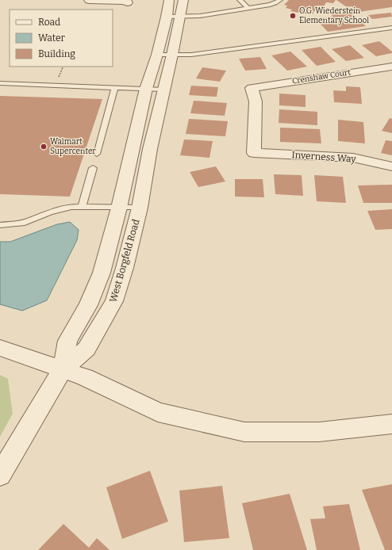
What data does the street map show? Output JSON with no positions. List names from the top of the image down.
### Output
{
  "streets": {
    "street": ["Crenshaw Court", "Inverness Way", "West Borgfeld Road"]
  },
  "crossings": [
    ["Crenshaw Court", "Inverness Way"]
  ],
  "places": ["O.G. Wiederstein Elementary School", "Walmart Supercenter"],
  "legend": ["Road", "Water", "Building"]
}
